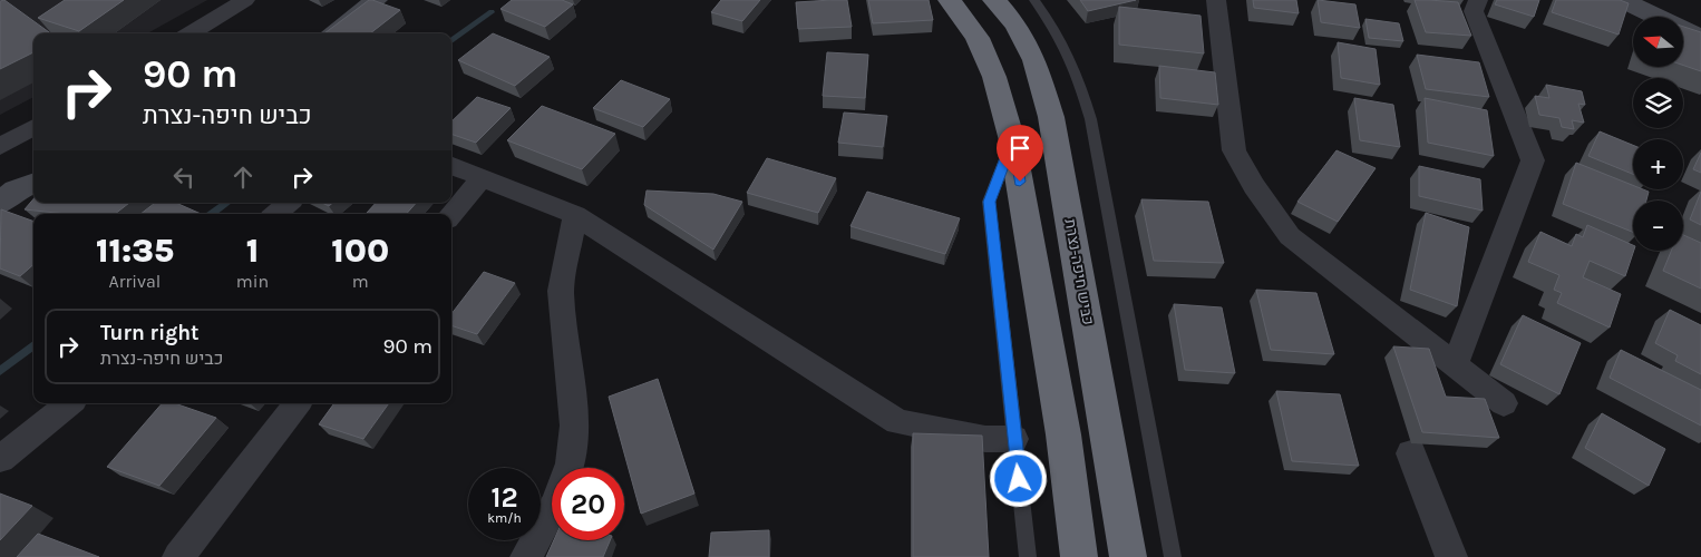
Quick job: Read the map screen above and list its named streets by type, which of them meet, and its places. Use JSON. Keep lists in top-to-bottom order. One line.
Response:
{"streets":{"highway":["כביש חיפה-נצרת"]},"north":"left","page":{"map_buttons":["+","−"],"turn":["90 m","כביש חיפה-נצרת"],"eta":["11:35","Arrival","1","min","100","m"],"list":[{"name":"Turn right","note":"כביש חיפה-נצרת","value":"90 m"}],"speed":"12 km/h","limit":"20"}}
